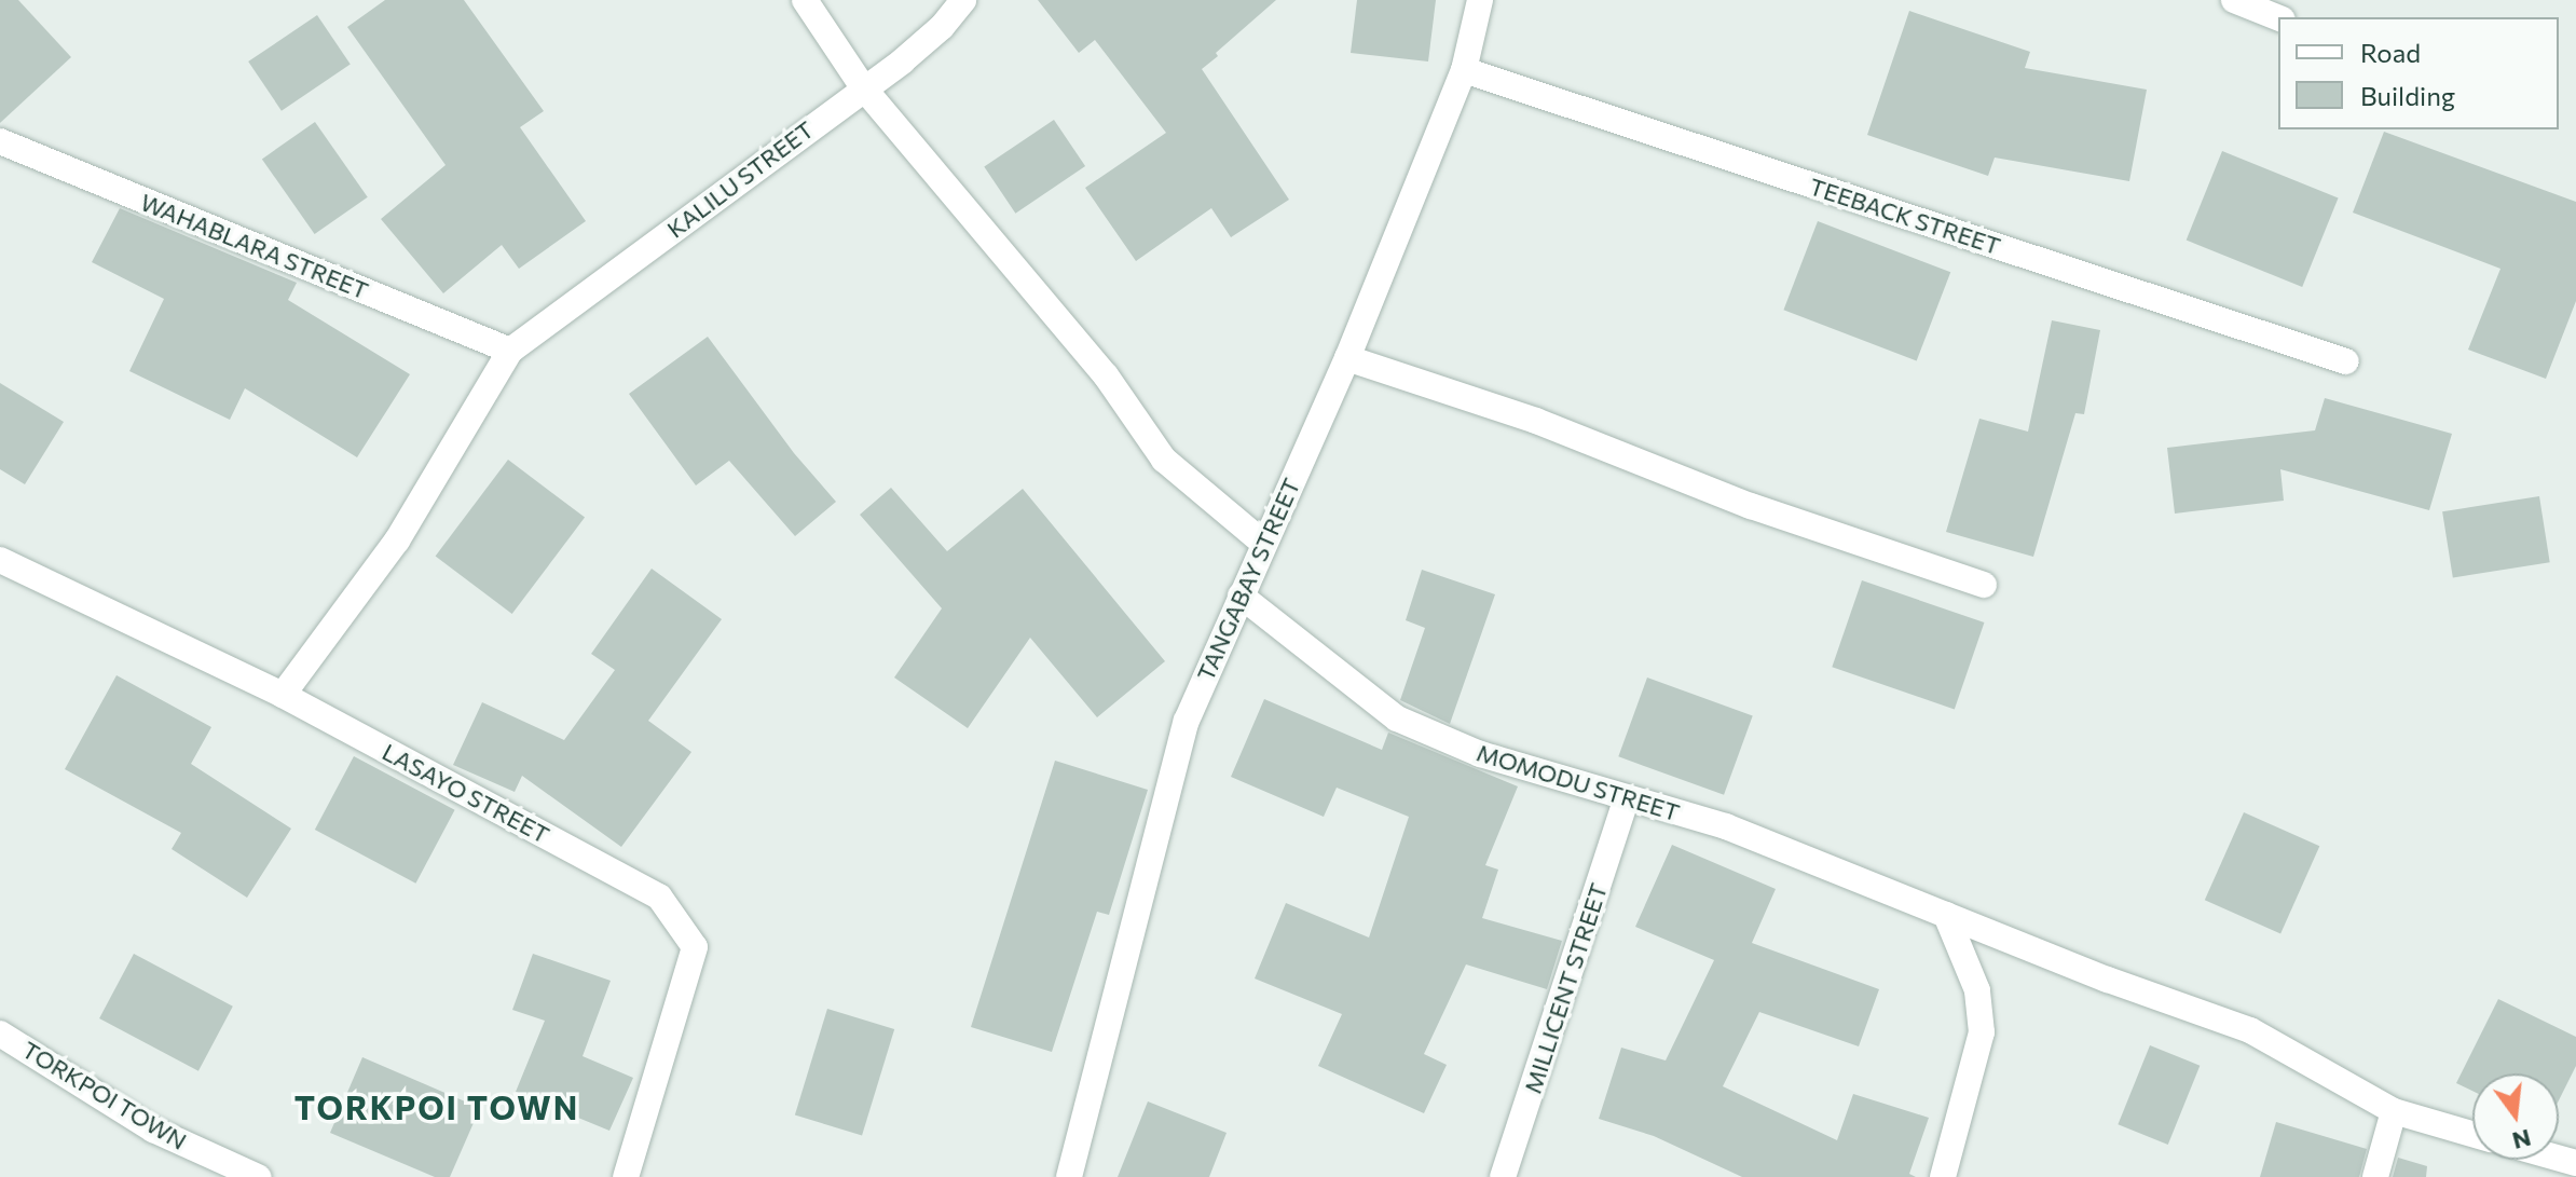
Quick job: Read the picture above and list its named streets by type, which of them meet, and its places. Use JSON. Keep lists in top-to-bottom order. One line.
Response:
{"streets":{"street":["KALILU STREET","TEEBACK STREET","WAHABLARA STREET","TANGABAY STREET","MOMODU STREET","LASAYO STREET","MILLICENT STREET","TORKPOI TOWN"]},"crossings":[["KALILU STREET","WAHABLARA STREET"],["TEEBACK STREET","TANGABAY STREET"],["TANGABAY STREET","MOMODU STREET"],["MOMODU STREET","MILLICENT STREET"]],"districts":["TORKPOI TOWN"],"legend":["Road","Building"],"north":"bottom"}
